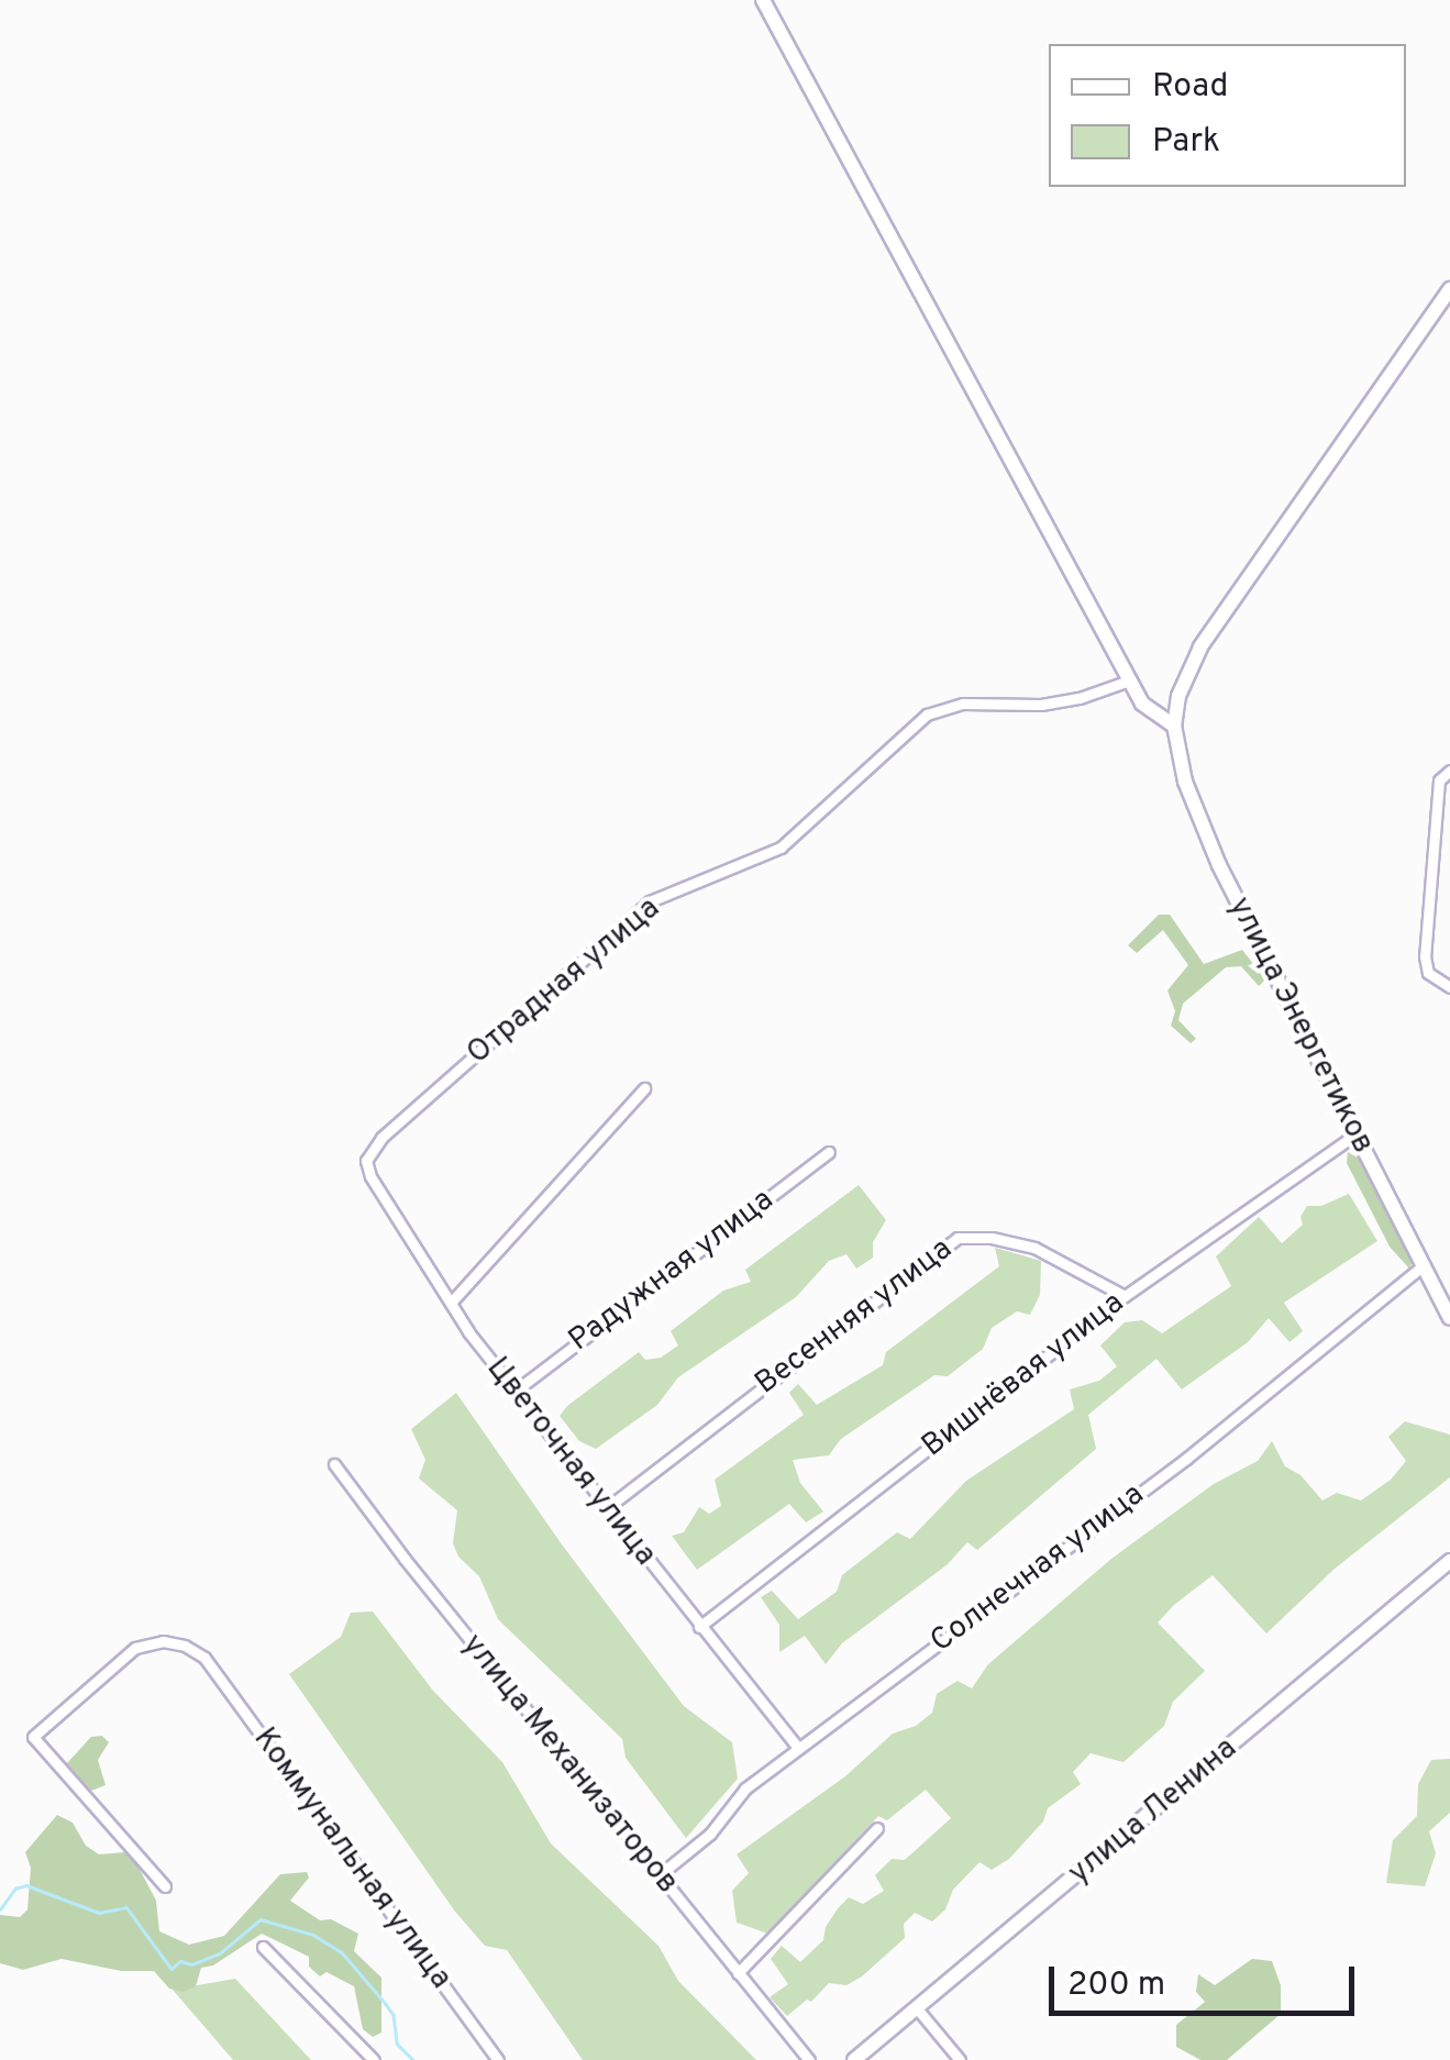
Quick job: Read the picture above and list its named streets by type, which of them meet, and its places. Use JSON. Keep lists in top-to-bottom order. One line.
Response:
{"streets":{"street":["Отрадная улица","улица Энергетиков","Радужная улица","Весенняя улица","Вишнёвая улица","Цветочная улица","Солнечная улица","улица Механизаторов","улица Ленина","Коммунальная улица"]},"crossings":[["Отрадная улица","Цветочная улица"],["улица Энергетиков","Вишнёвая улица"],["улица Энергетиков","Солнечная улица"],["Радужная улица","Цветочная улица"],["Весенняя улица","Вишнёвая улица"],["Весенняя улица","Цветочная улица"],["Вишнёвая улица","Цветочная улица"],["Цветочная улица","Солнечная улица"],["Солнечная улица","улица Механизаторов"]],"legend":["Road","Park"],"scale_bar":"200 m"}
